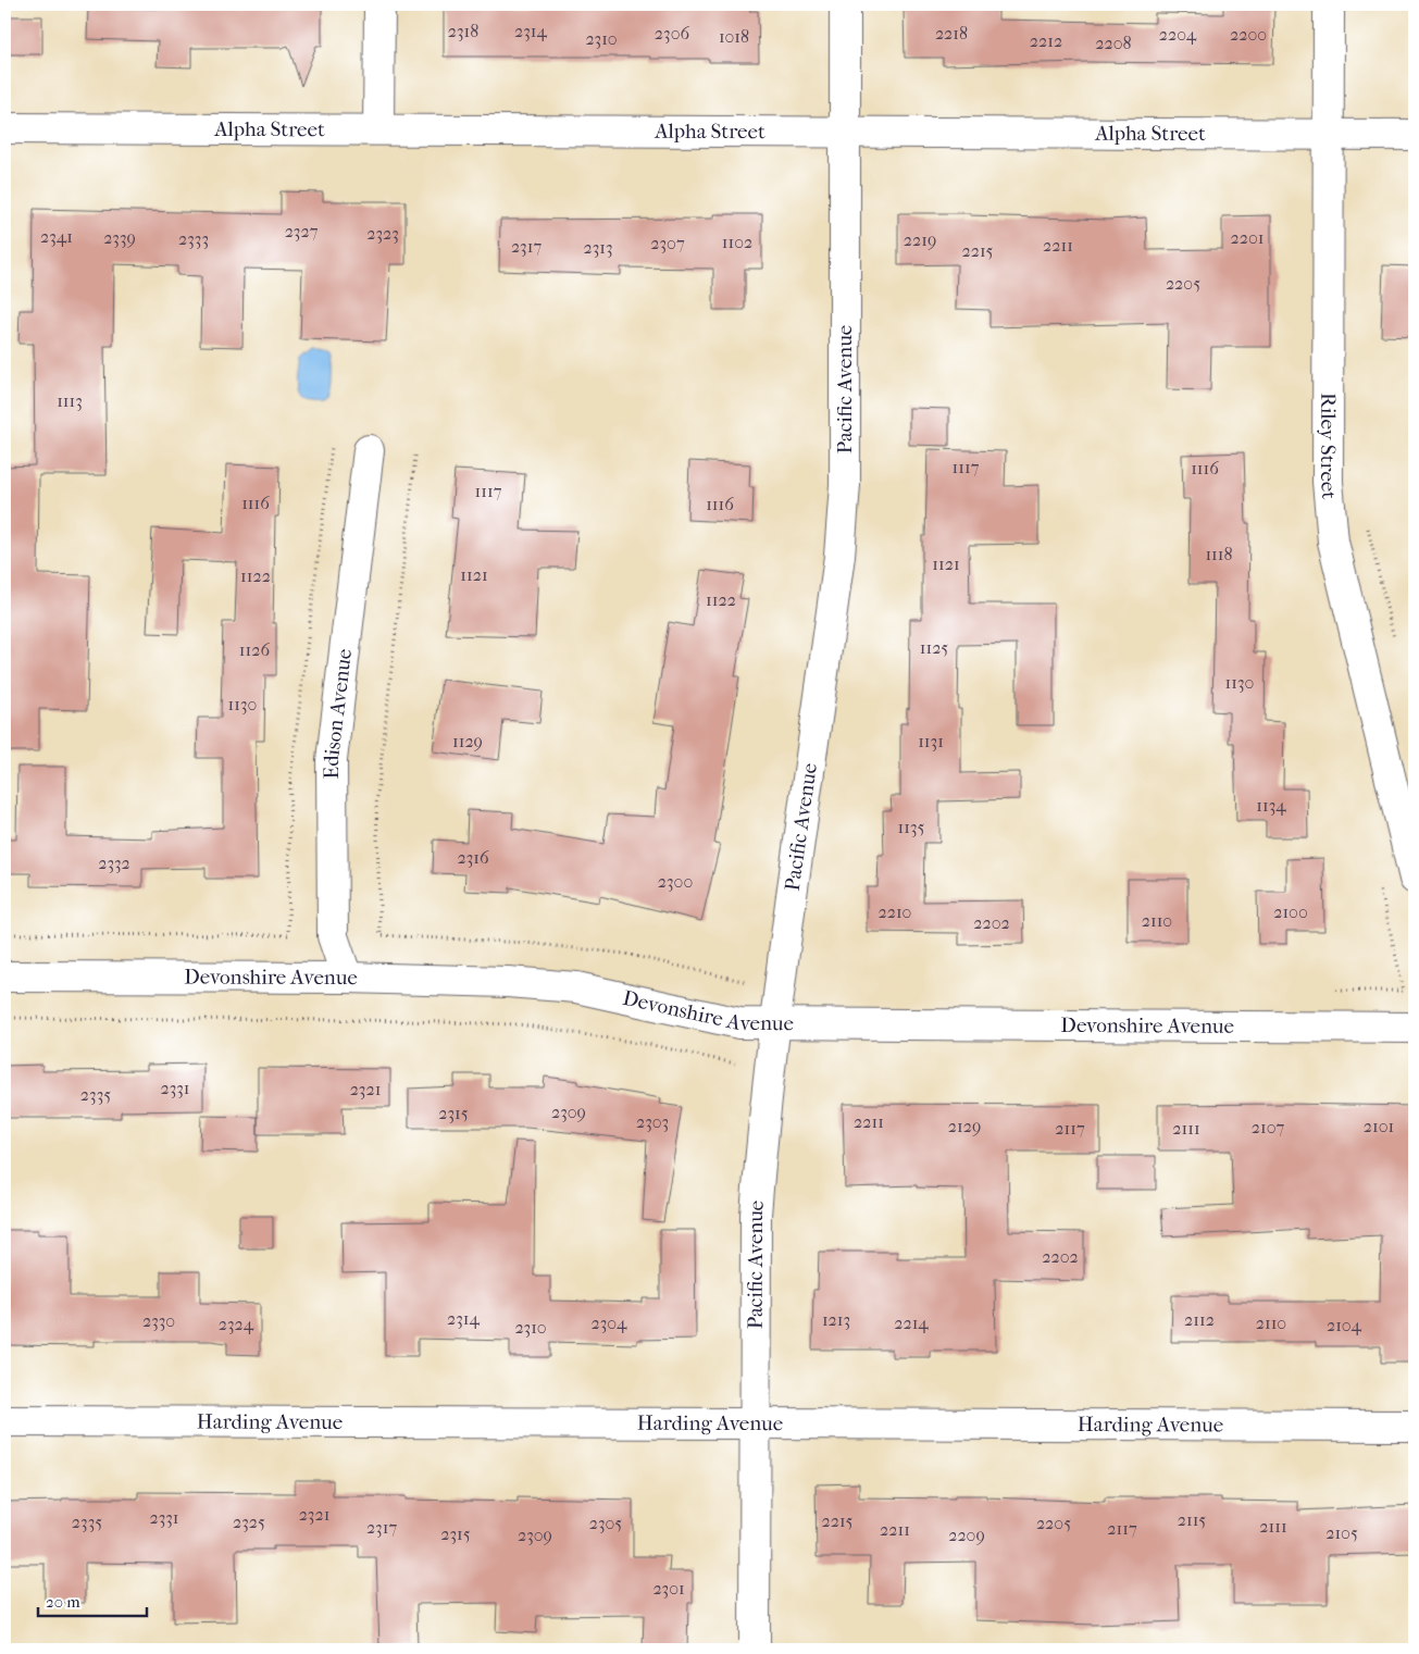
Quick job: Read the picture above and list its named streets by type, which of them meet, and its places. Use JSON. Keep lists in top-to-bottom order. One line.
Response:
{"streets":{"street":["Alpha Street","Pacific Avenue","Riley Street","Edison Avenue","Devonshire Avenue","Harding Avenue"]},"crossings":[["Alpha Street","Pacific Avenue"],["Alpha Street","Riley Street"],["Pacific Avenue","Devonshire Avenue"],["Pacific Avenue","Harding Avenue"],["Edison Avenue","Devonshire Avenue"]],"house_numbers":["2318","2314","2306","2218","2204","2200","1018","2310","2212","2208","2327","2323","2341","2339","2201","2333","2219","1102","2307","2211","2317","2313","2215","2205","1113","1117","1116","1117","1116","1116","1118","1121","1121","1122","1122","1125","1126","1130","1130","1129","1131","1134","1135","2316","2332","2300","2210","2100","2110","2202","2331","2321","2335","2309","2315","2303","2211","2129","2101","2107","2117","2111","2202","2314","1213","2112","2330","2304","2214","2110","2324","2104","2310","2321","2331","2115","2215","2335","2325","2305","2205","2111","2317","2117","2211","2105","2315","2309","2209","2301"],"scale_bar":"20 m"}
